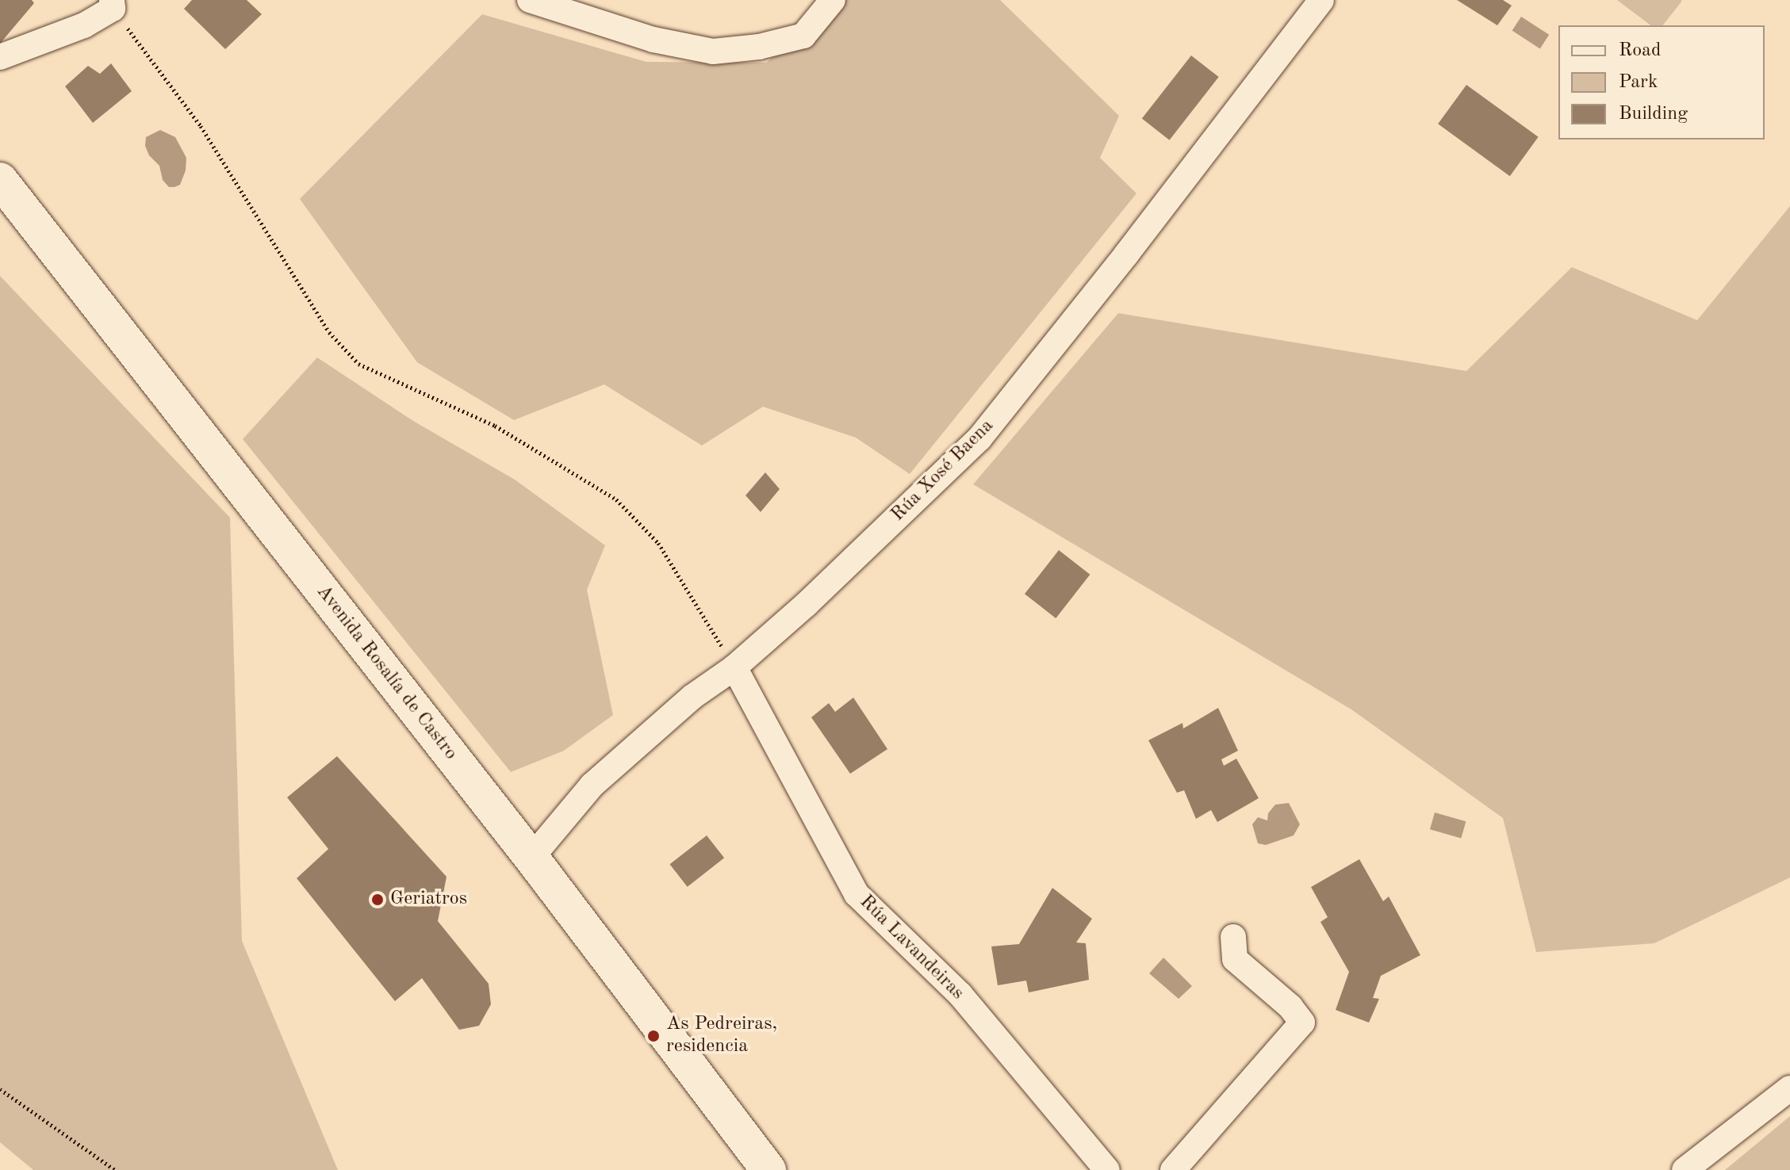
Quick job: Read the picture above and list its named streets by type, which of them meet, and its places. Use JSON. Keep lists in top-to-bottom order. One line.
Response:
{"streets":{"street":["Rúa Xosé Baena","Avenida Rosalía de Castro","Rúa Lavandeiras"]},"crossings":[["Rúa Xosé Baena","Avenida Rosalía de Castro"],["Rúa Xosé Baena","Rúa Lavandeiras"]],"places":["Geriatros","As Pedreiras, residencia"],"legend":["Road","Park","Building"]}
